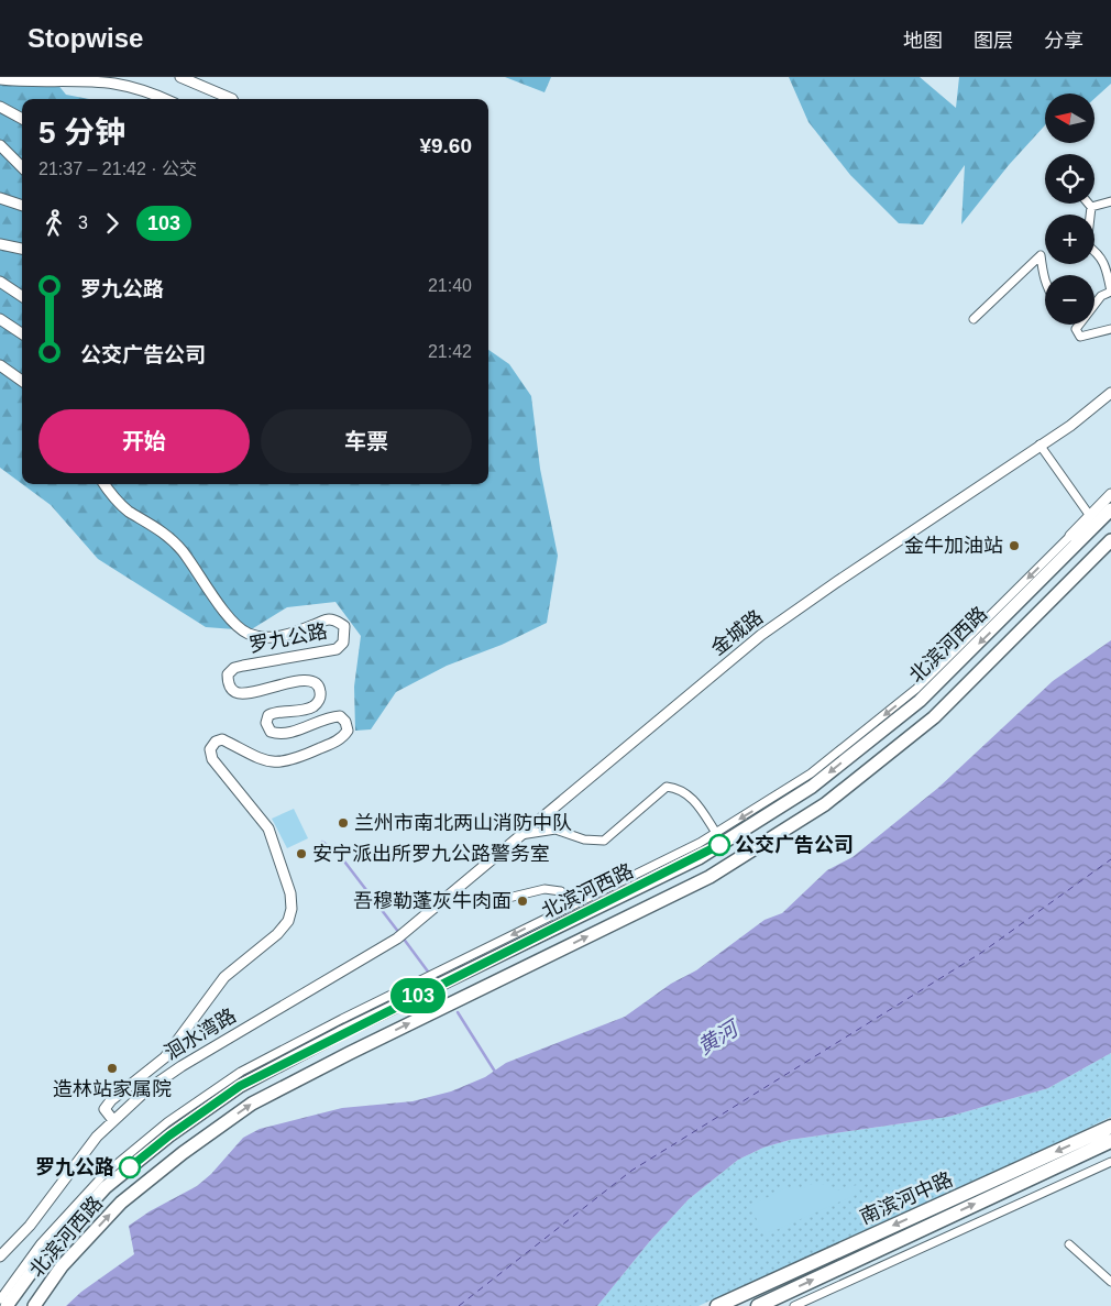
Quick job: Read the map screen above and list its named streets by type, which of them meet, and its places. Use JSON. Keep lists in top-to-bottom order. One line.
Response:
{"streets":{"highway":["南滨河中路"],"main road":["北滨河西路"],"street":["金城路","罗九公路","洄水湾路"]},"crossings":[["金城路","洄水湾路"],["罗九公路","洄水湾路"]],"water":["黄河"],"places":["金牛加油站","兰州市南北两山消防中队","公交广告公司","安宁派出所罗九公路警务室","吾穆勒蓬灰牛肉面","造林站家属院","罗九公路"],"lines":["bus line 103"],"north":"left","page":{"header":"Stopwise","nav":["地图","图层","分享"],"on_map":"103","map_buttons":["+","−"],"heading":["5 分钟","21:37 – 21:42 · 公交","¥9.60"],"legs":["3","103"],"list":[{"name":"罗九公路","value":"21:40"},{"name":"公交广告公司","value":"21:42"}],"buttons":["开始","车票"]}}
